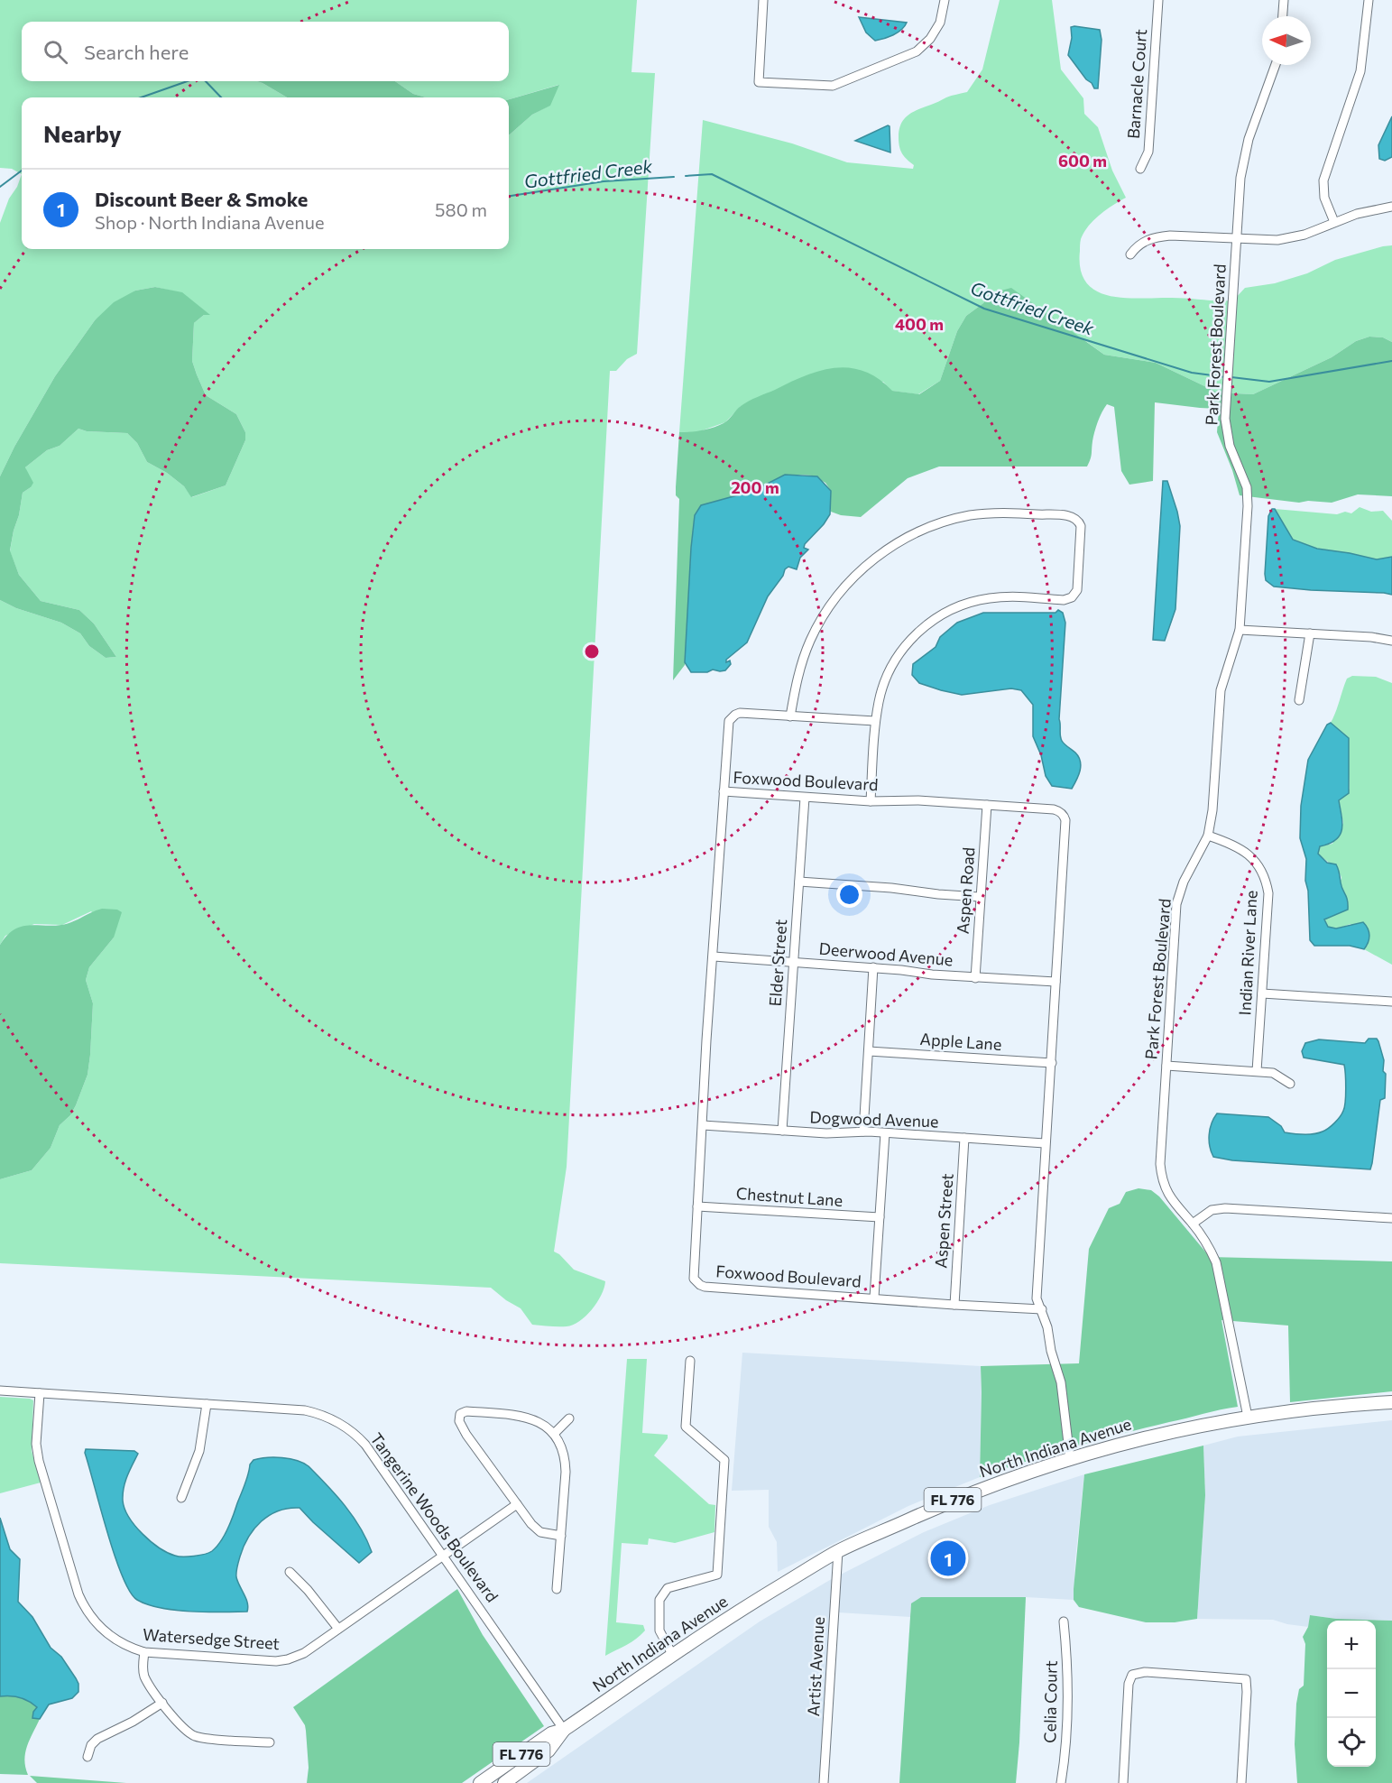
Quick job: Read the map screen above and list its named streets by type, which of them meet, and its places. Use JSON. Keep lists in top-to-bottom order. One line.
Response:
{"streets":{"main road":["North Indiana Avenue","FL 776"],"street":["Barnacle Court","Park Forest Boulevard","Foxwood Boulevard","Aspen Road","Indian River Lane","Deerwood Avenue","Elder Street","Apple Lane","Dogwood Avenue","Chestnut Lane","Aspen Street","Tangerine Woods Boulevard","Watersedge Street","Artist Avenue","Celia Court"]},"crossings":[["Park Forest Boulevard","Indian River Lane"],["Park Forest Boulevard","North Indiana Avenue"],["Foxwood Boulevard","Aspen Road"],["Foxwood Boulevard","Deerwood Avenue"],["Foxwood Boulevard","Elder Street"],["Foxwood Boulevard","Apple Lane"],["Foxwood Boulevard","Dogwood Avenue"],["Foxwood Boulevard","Chestnut Lane"],["Foxwood Boulevard","Aspen Street"],["Foxwood Boulevard","North Indiana Avenue"],["Aspen Road","Deerwood Avenue"],["Deerwood Avenue","Elder Street"],["Elder Street","Dogwood Avenue"],["Dogwood Avenue","Aspen Street"],["North Indiana Avenue","Tangerine Woods Boulevard"],["North Indiana Avenue","Artist Avenue"],["Tangerine Woods Boulevard","Watersedge Street"]],"water":["Gottfried Creek"],"north":"left","page":{"search":"Search here","heading":"Nearby","list":[{"mark":"1","name":"Discount Beer & Smoke","note":"Shop · North Indiana Avenue","value":"580 m"}],"pins":"1","map_buttons":["+","−"]},"rings":["600 m","400 m","200 m"]}
